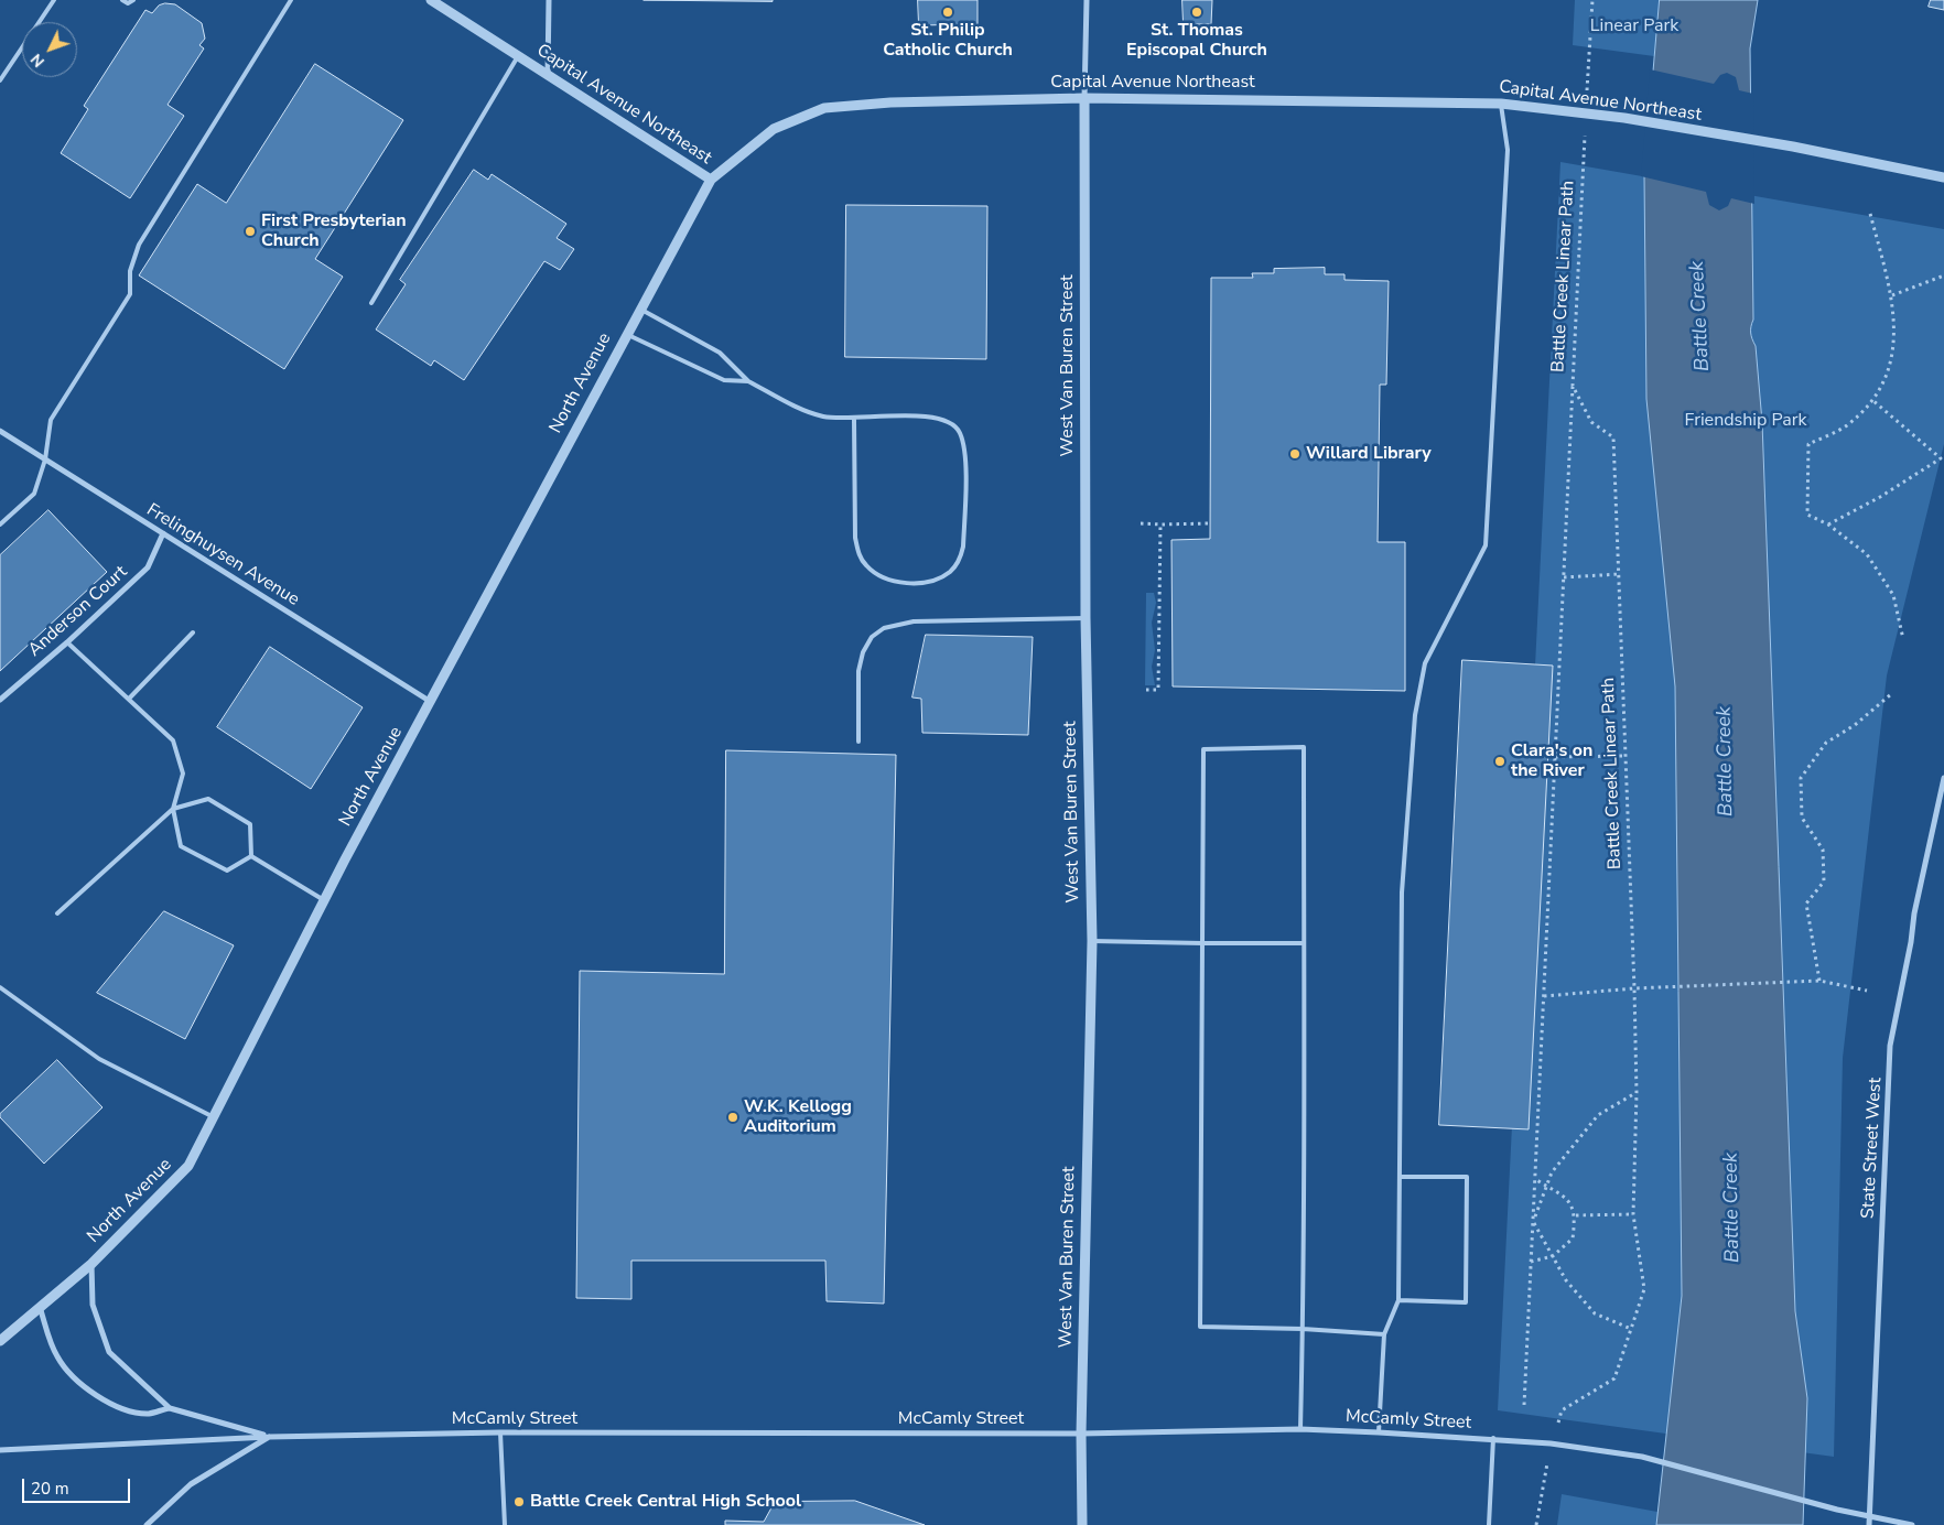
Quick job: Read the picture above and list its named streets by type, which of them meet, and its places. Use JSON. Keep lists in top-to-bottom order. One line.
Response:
{"streets":{"street":["Capital Avenue Northeast","West Van Buren Street","North Avenue","Frelinghuysen Avenue","Anderson Court","State Street West","McCamly Street"],"path":["Battle Creek Linear Path"]},"crossings":[["Capital Avenue Northeast","Battle Creek Linear Path"],["Capital Avenue Northeast","West Van Buren Street"],["Capital Avenue Northeast","North Avenue"],["Battle Creek Linear Path","McCamly Street"],["West Van Buren Street","McCamly Street"],["North Avenue","Frelinghuysen Avenue"],["Frelinghuysen Avenue","Anderson Court"],["State Street West","McCamly Street"]],"water":["Battle Creek"],"parks":["Linear Park","Friendship Park"],"places":["St. Philip Catholic Church","St. Thomas Episcopal Church","First Presbyterian Church","Willard Library","Clara's on the River","W.K. Kellogg Auditorium","Battle Creek Central High School"],"scale_bar":"20 m","north":"bottom left"}
